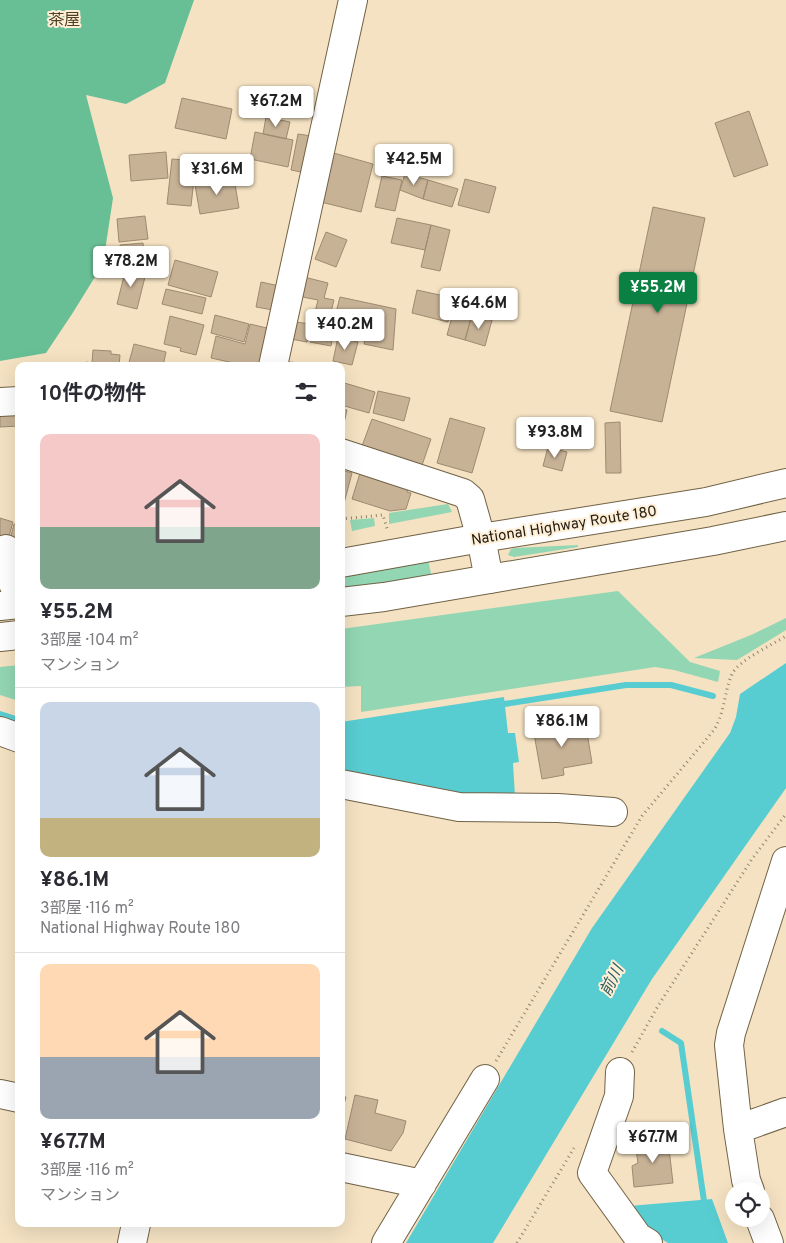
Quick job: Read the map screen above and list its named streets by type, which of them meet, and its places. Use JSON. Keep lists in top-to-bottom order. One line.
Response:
{"streets":{"main road":["National Highway Route 180"]},"districts":["茶屋"],"water":["前川"],"page":{"price":["¥67.2M","¥42.5M","¥31.6M","¥78.2M","¥55.2M","¥64.6M","¥40.2M","¥93.8M","¥86.1M","¥67.7M"],"heading":"10件の物件","list":[{"name":"¥55.2M","note":"3部屋 · 104 m² · マンション"},{"name":"¥86.1M","note":"3部屋 · 116 m² · National Highway Route 180"},{"name":"¥67.7M","note":"3部屋 · 116 m² · マンション"}]}}
